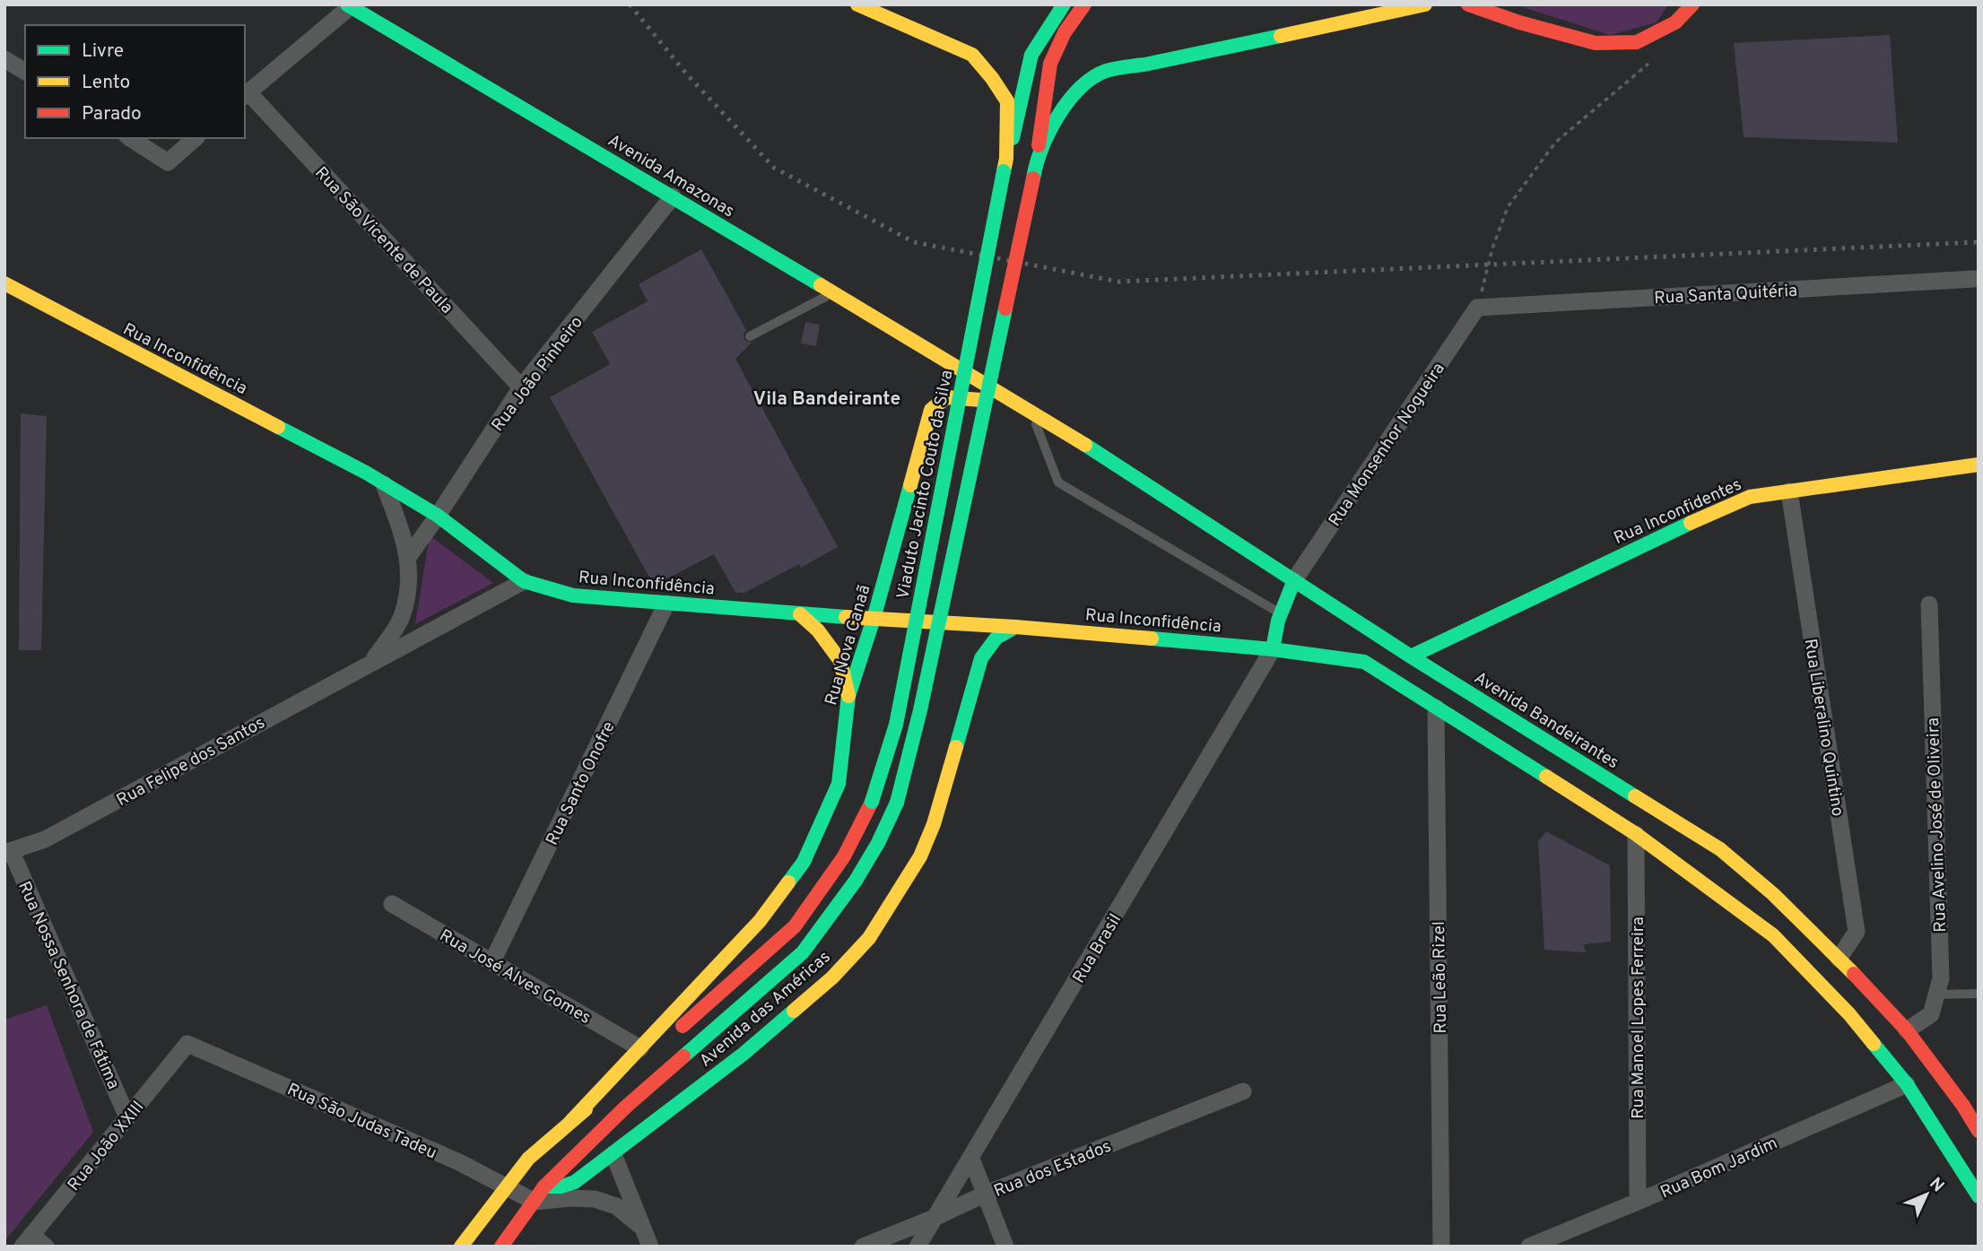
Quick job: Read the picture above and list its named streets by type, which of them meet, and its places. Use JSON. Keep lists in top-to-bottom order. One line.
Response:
{"streets":{"main road":["Avenida Amazonas","Rua Inconfidência","Viaduto Jacinto Couto da Silva","Rua Inconfidentes","Rua Nova Canaã","Avenida Bandeirantes","Avenida das Américas"],"street":["Rua São Vicente de Paula","Rua Santa Quitéria","Rua João Pinheiro","Rua Monsenhor Nogueira","Rua Liberalino Quintino","Rua Felipe dos Santos","Rua Santo Onofre","Rua Avelino José de Oliveira","Rua Brasil","Rua José Alves Gomes","Rua Leão Rizel","Rua Nossa Senhora de Fátima","Rua Manoel Lopes Ferreira","Rua São Judas Tadeu","Rua João XXIII","Rua Bom Jardim","Rua dos Estados"]},"crossings":[["Avenida Amazonas","Rua João Pinheiro"],["Avenida Amazonas","Avenida Bandeirantes"],["Rua São Vicente de Paula","Rua João Pinheiro"],["Rua Santa Quitéria","Rua Monsenhor Nogueira"],["Rua Inconfidência","Rua João Pinheiro"],["Rua Inconfidência","Rua Nova Canaã"],["Rua Inconfidência","Rua Felipe dos Santos"],["Rua Inconfidência","Rua Santo Onofre"],["Rua Inconfidência","Rua Brasil"],["Rua Inconfidência","Rua Leão Rizel"],["Rua Inconfidência","Avenida das Américas"],["Rua João Pinheiro","Rua Felipe dos Santos"],["Rua Monsenhor Nogueira","Avenida Bandeirantes"],["Viaduto Jacinto Couto da Silva","Rua Nova Canaã"],["Rua Inconfidentes","Avenida Bandeirantes"],["Rua Inconfidentes","Rua Liberalino Quintino"],["Rua Nova Canaã","Avenida Bandeirantes"],["Rua Nova Canaã","Rua José Alves Gomes"],["Avenida Bandeirantes","Rua Liberalino Quintino"],["Avenida Bandeirantes","Rua Avelino José de Oliveira"],["Rua Felipe dos Santos","Rua Nossa Senhora de Fátima"],["Rua Santo Onofre","Rua José Alves Gomes"],["Rua Brasil","Rua dos Estados"],["Rua Nossa Senhora de Fátima","Rua João XXIII"],["Avenida das Américas","Rua São Judas Tadeu"],["Rua Manoel Lopes Ferreira","Rua Bom Jardim"],["Rua São Judas Tadeu","Rua João XXIII"]],"districts":["Vila Bandeirante"],"legend":["Livre","Lento","Parado"],"north":"top right"}
